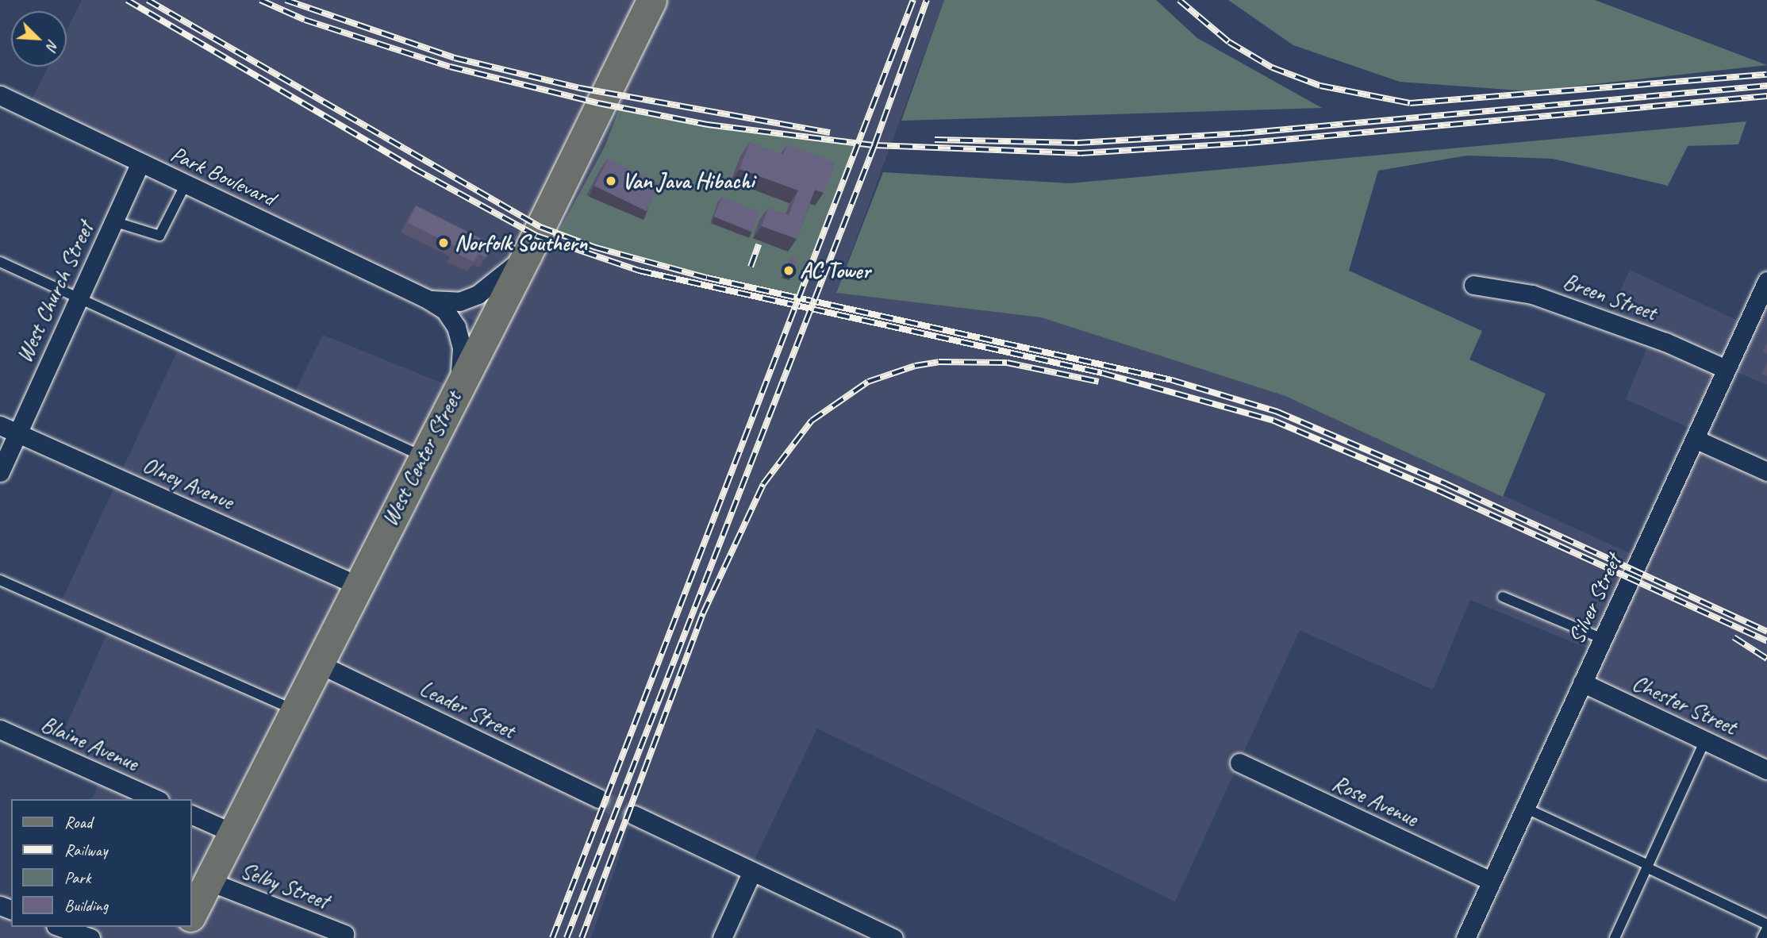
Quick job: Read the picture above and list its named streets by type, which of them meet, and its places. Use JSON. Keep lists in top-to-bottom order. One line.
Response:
{"streets":{"main road":["West Center Street"],"street":["Park Boulevard","West Church Street","Breen Street","Olney Avenue","Silver Street","Chester Street","Leader Street","Blaine Avenue","Rose Avenue","Selby Street"]},"crossings":[["Park Boulevard","West Church Street"],["Park Boulevard","West Center Street"],["West Church Street","Olney Avenue"],["Breen Street","Silver Street"],["West Center Street","Olney Avenue"],["West Center Street","Leader Street"],["West Center Street","Selby Street"],["Silver Street","Chester Street"],["Silver Street","Rose Avenue"]],"places":["Van Java Hibachi","Norfolk Southern","AC Tower"],"legend":["Road","Railway","Park","Building"],"north":"bottom right"}
